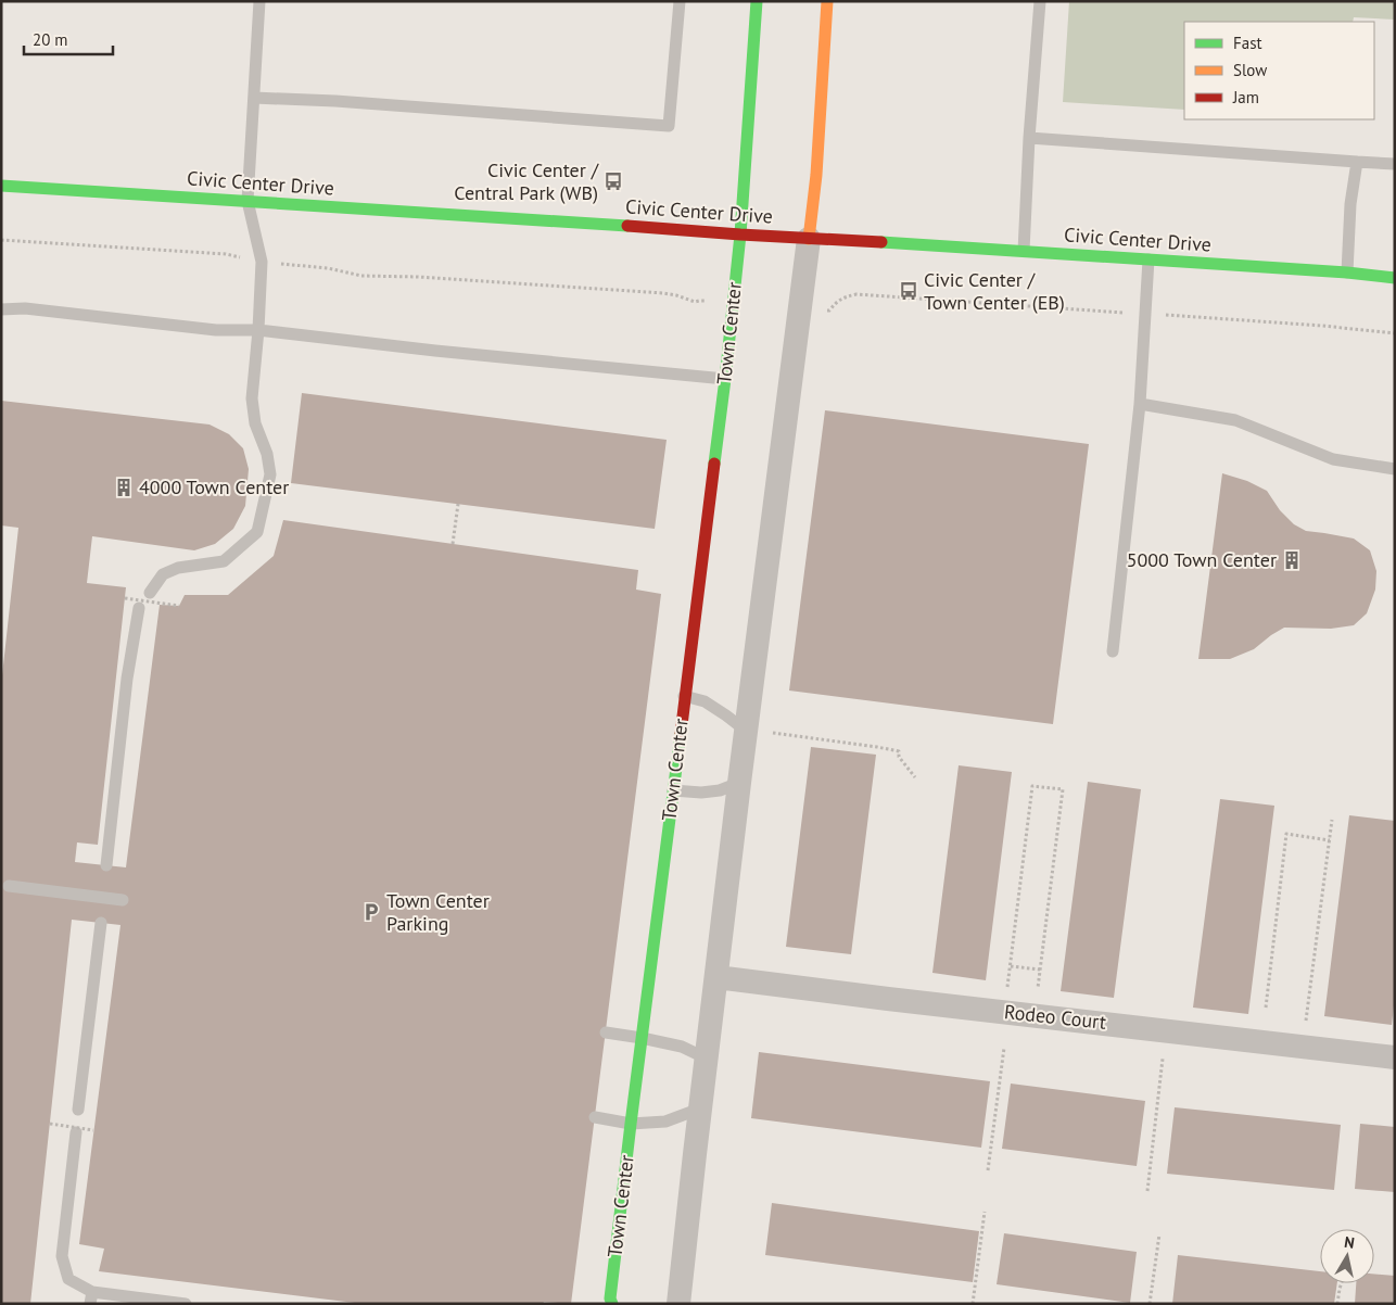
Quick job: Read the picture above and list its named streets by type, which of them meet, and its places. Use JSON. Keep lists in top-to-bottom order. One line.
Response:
{"streets":{"street":["Civic Center Drive","Town Center","Rodeo Court"]},"crossings":[["Civic Center Drive","Town Center"]],"places":{"bus stop":["Civic Center / Central Park (WB)","Civic Center / Town Center (EB)"],"building":["4000 Town Center","5000 Town Center"],"parking":["Town Center Parking"]},"legend":["Fast","Slow","Jam"],"scale_bar":"20 m","north":"top"}
